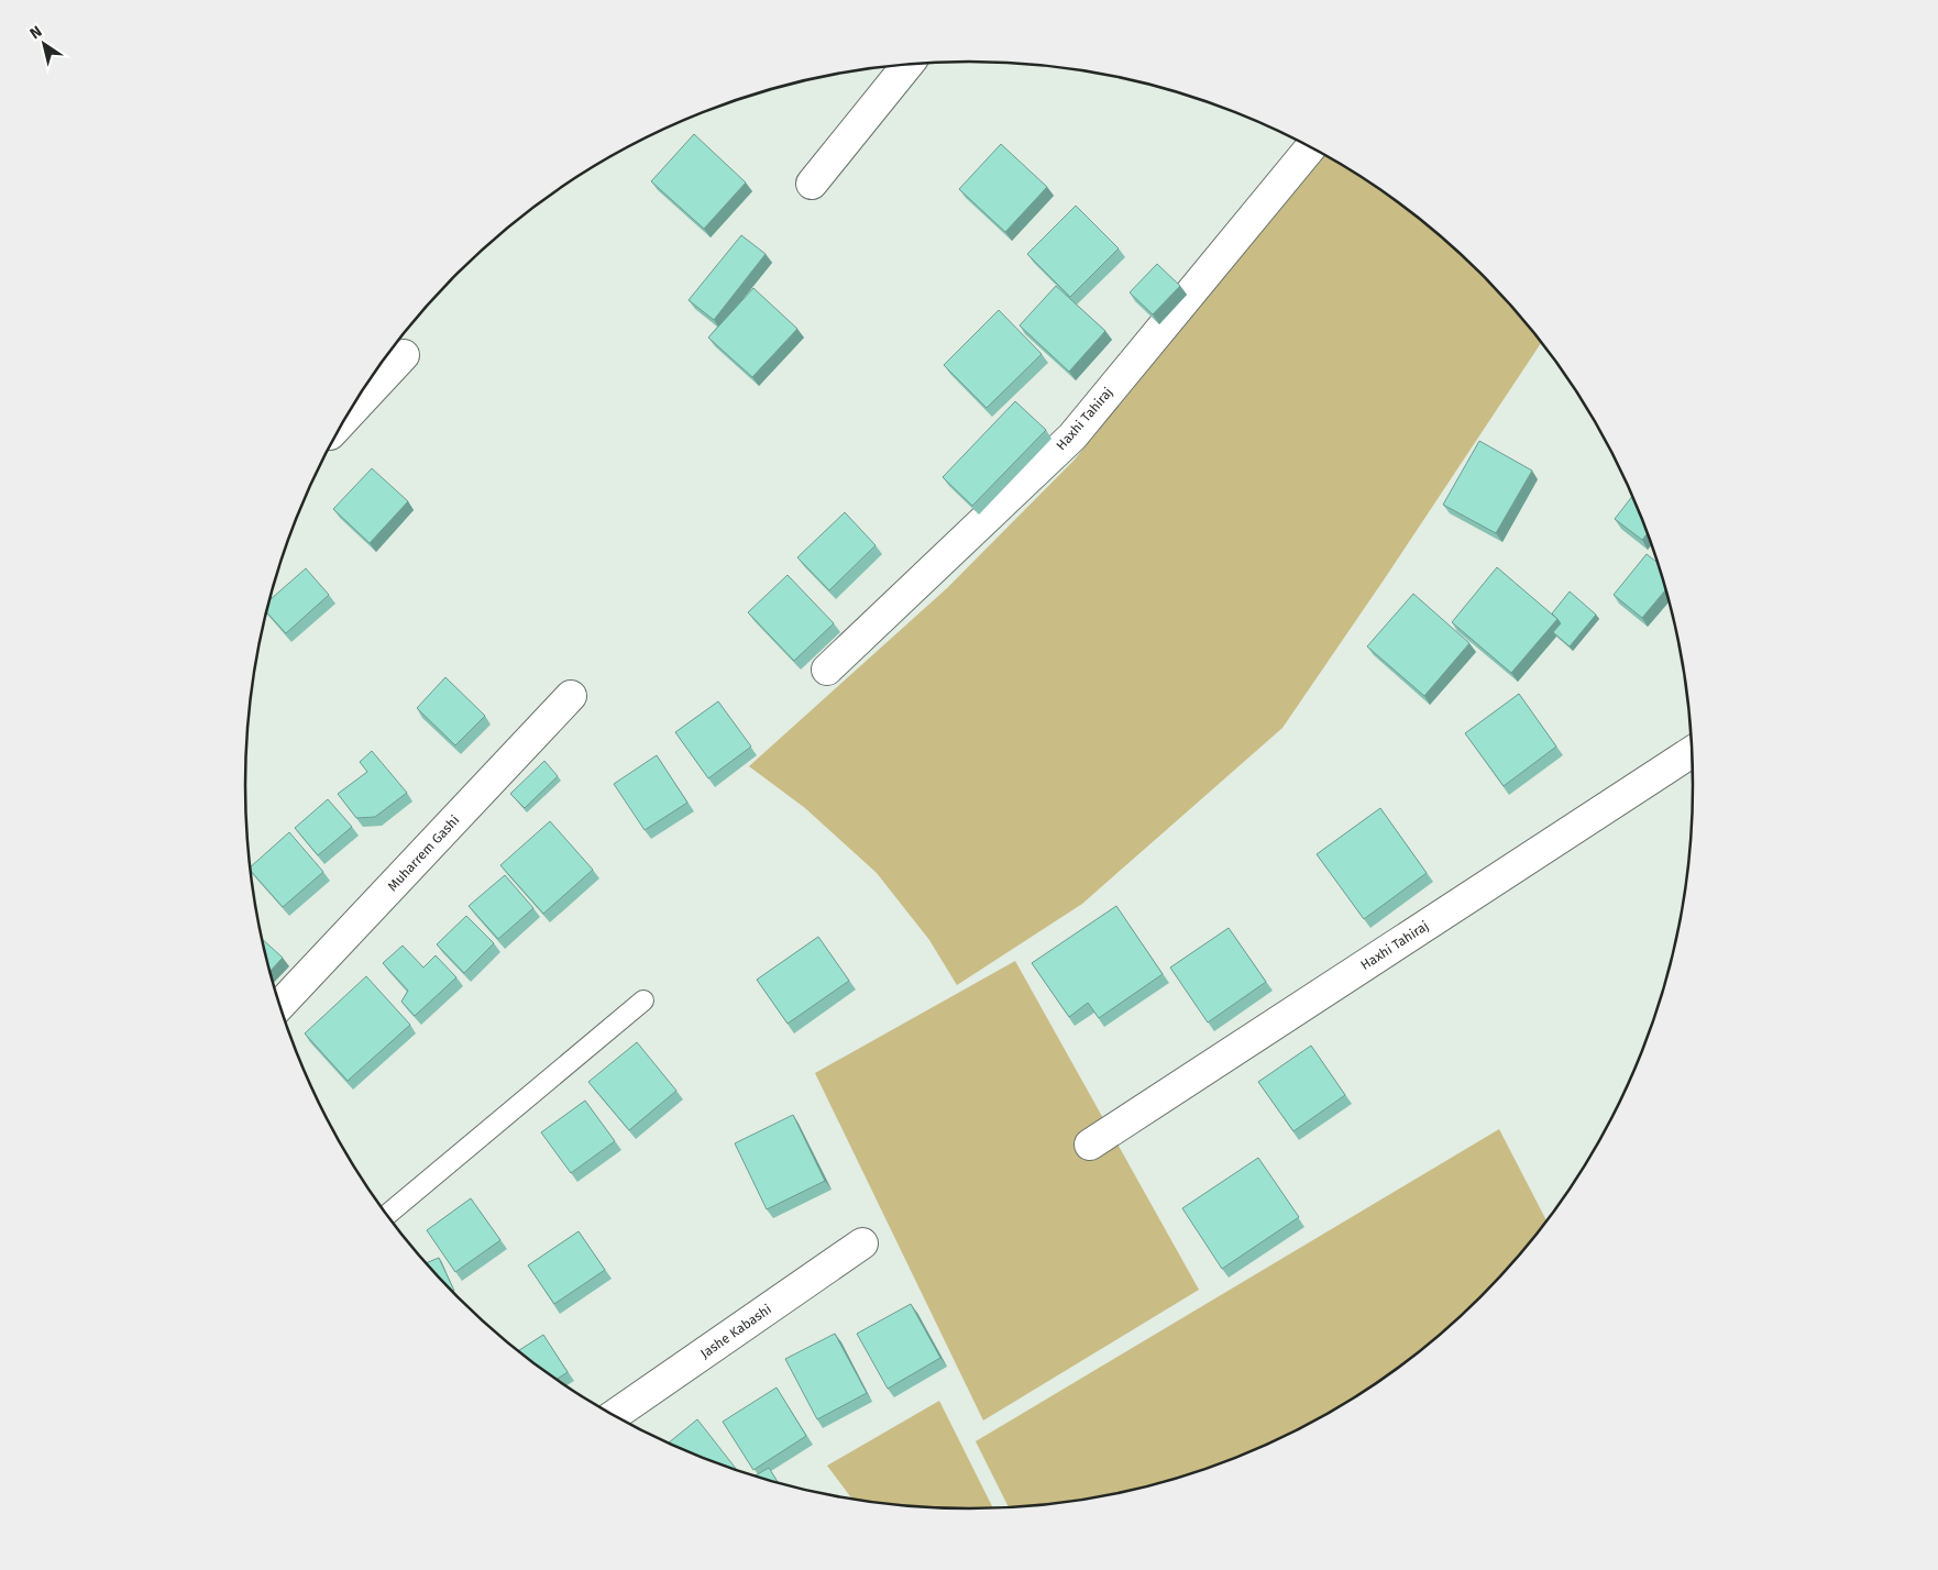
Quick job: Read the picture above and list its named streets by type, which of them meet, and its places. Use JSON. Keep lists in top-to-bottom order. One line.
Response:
{"streets":{"street":["Haxhi Tahiraj","Muharrem Gashi","Jashe Kabashi"]},"north":"top left"}
